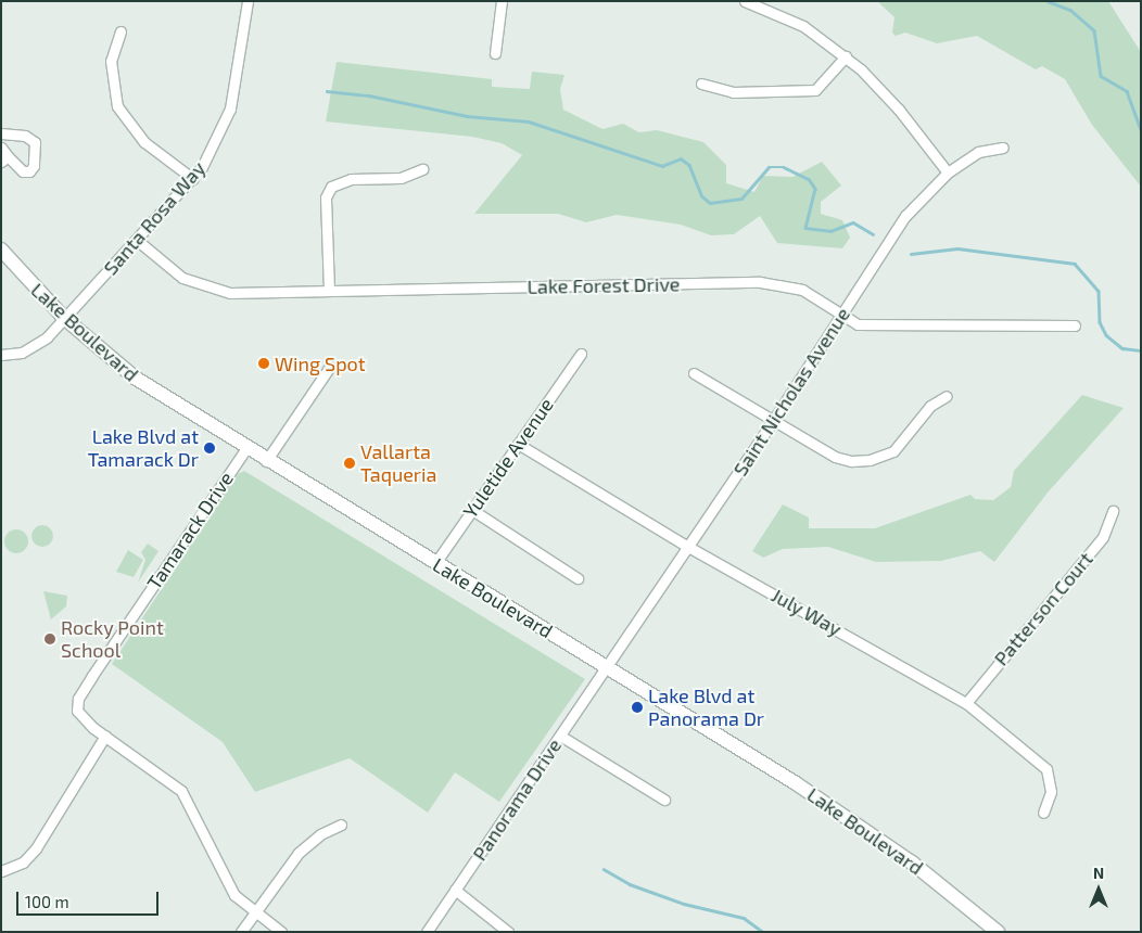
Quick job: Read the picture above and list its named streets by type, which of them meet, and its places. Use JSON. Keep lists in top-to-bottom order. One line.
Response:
{"streets":{"main road":["Lake Boulevard"],"street":["Santa Rosa Way","Lake Forest Drive","Saint Nicholas Avenue","Yuletide Avenue","Tamarack Drive","Patterson Court","July Way","Panorama Drive"]},"crossings":[["Santa Rosa Way","Lake Forest Drive"],["Santa Rosa Way","Lake Boulevard"],["Lake Forest Drive","Saint Nicholas Avenue"],["Lake Boulevard","Saint Nicholas Avenue"],["Lake Boulevard","Yuletide Avenue"],["Lake Boulevard","Tamarack Drive"],["Lake Boulevard","Panorama Drive"],["Saint Nicholas Avenue","July Way"],["Saint Nicholas Avenue","Panorama Drive"],["Yuletide Avenue","July Way"],["Patterson Court","July Way"]],"places":["Wing Spot","Lake Blvd at Tamarack Dr","Vallarta Taqueria","Rocky Point School","Lake Blvd at Panorama Dr"],"scale_bar":"100 m","north":"top"}
